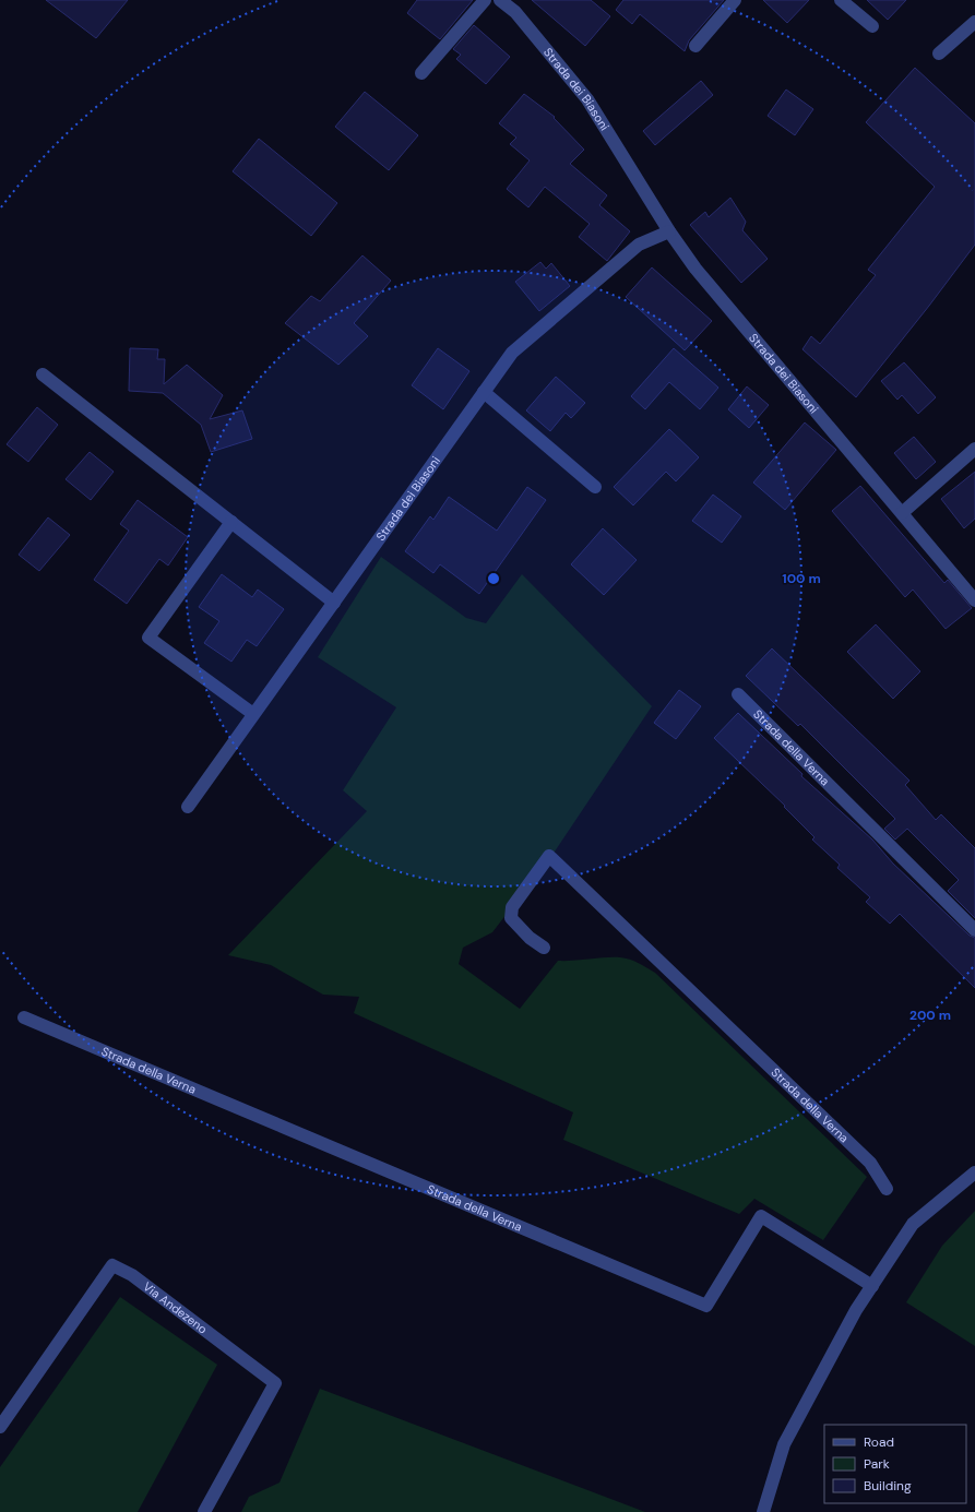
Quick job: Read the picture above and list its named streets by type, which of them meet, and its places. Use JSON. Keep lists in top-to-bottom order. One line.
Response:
{"streets":{"street":["Strada dei Biasoni","Strada della Verna","Via Andezeno"]},"legend":["Road","Park","Building"],"rings":["100 m","200 m"]}
